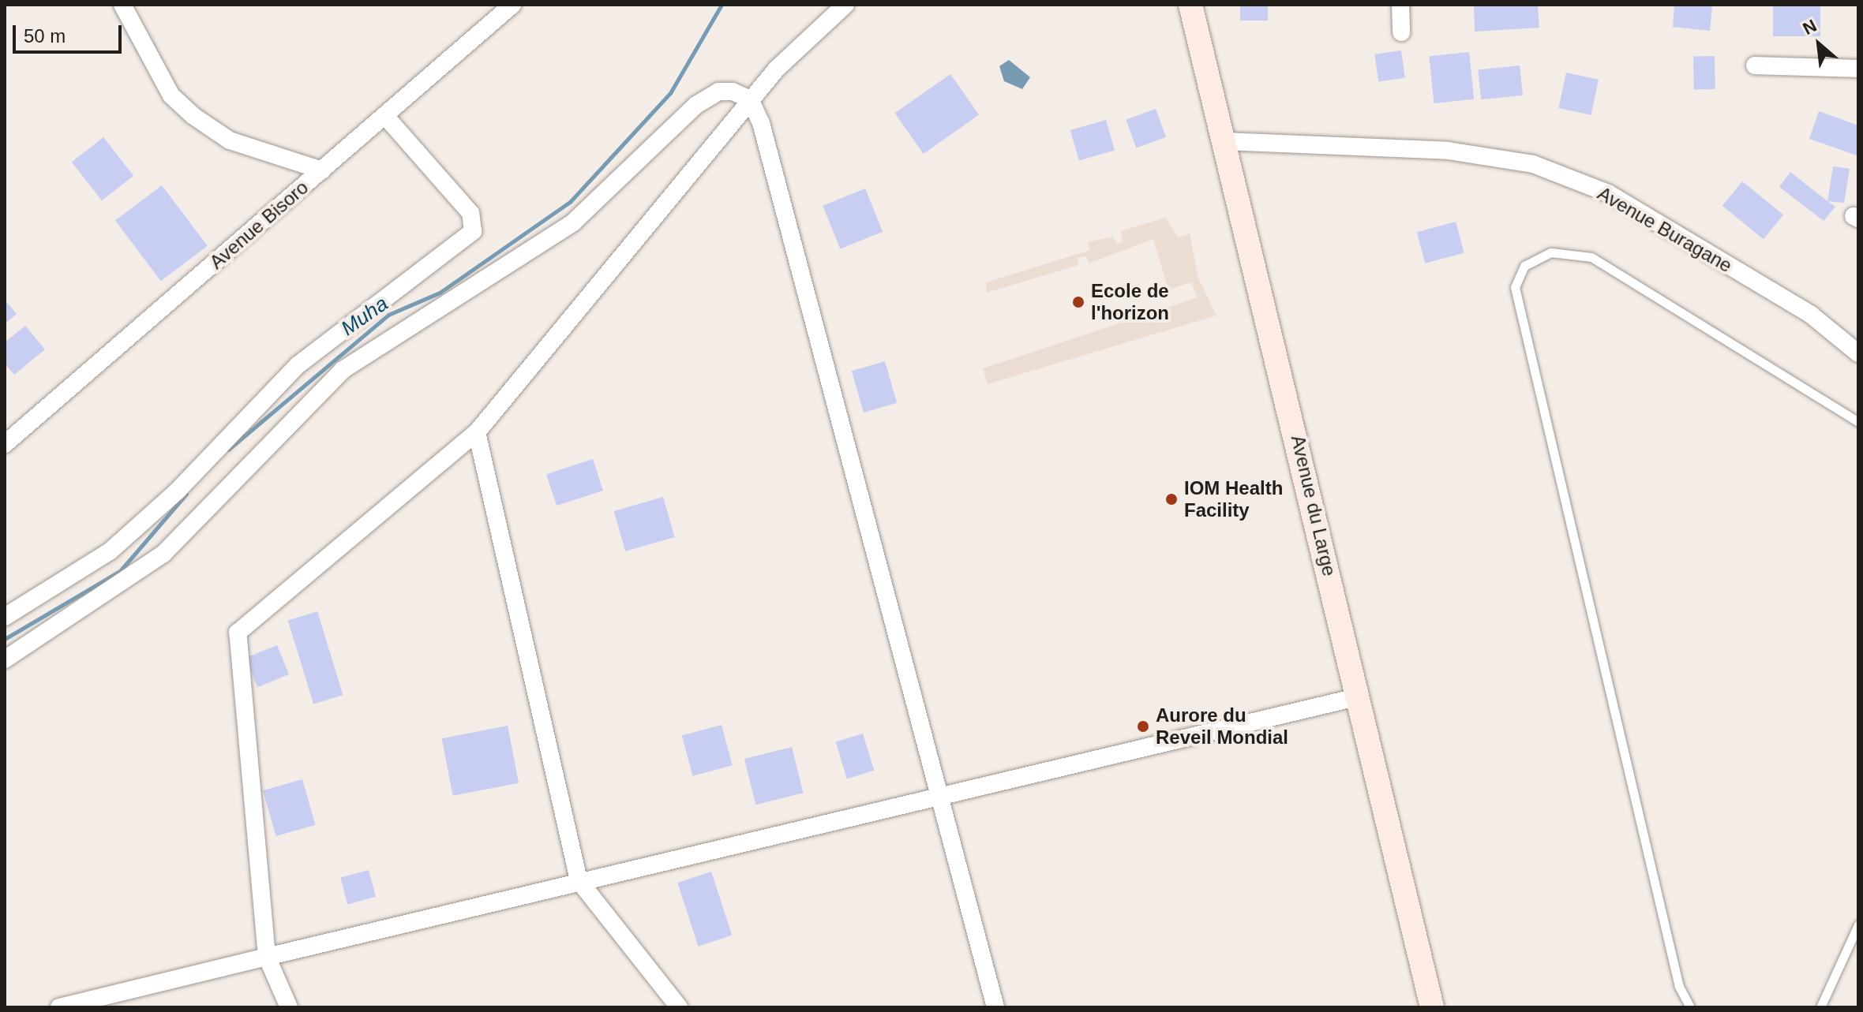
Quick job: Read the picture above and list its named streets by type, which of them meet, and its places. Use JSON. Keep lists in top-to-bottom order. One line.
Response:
{"streets":{"main road":["Avenue du Large"],"street":["Avenue Bisoro","Avenue Buragane"]},"crossings":[["Avenue Buragane","Avenue du Large"]],"water":["Muha"],"places":["Ecole de l'horizon","IOM Health Facility","Aurore du Reveil Mondial"],"scale_bar":"50 m","north":"top left"}
